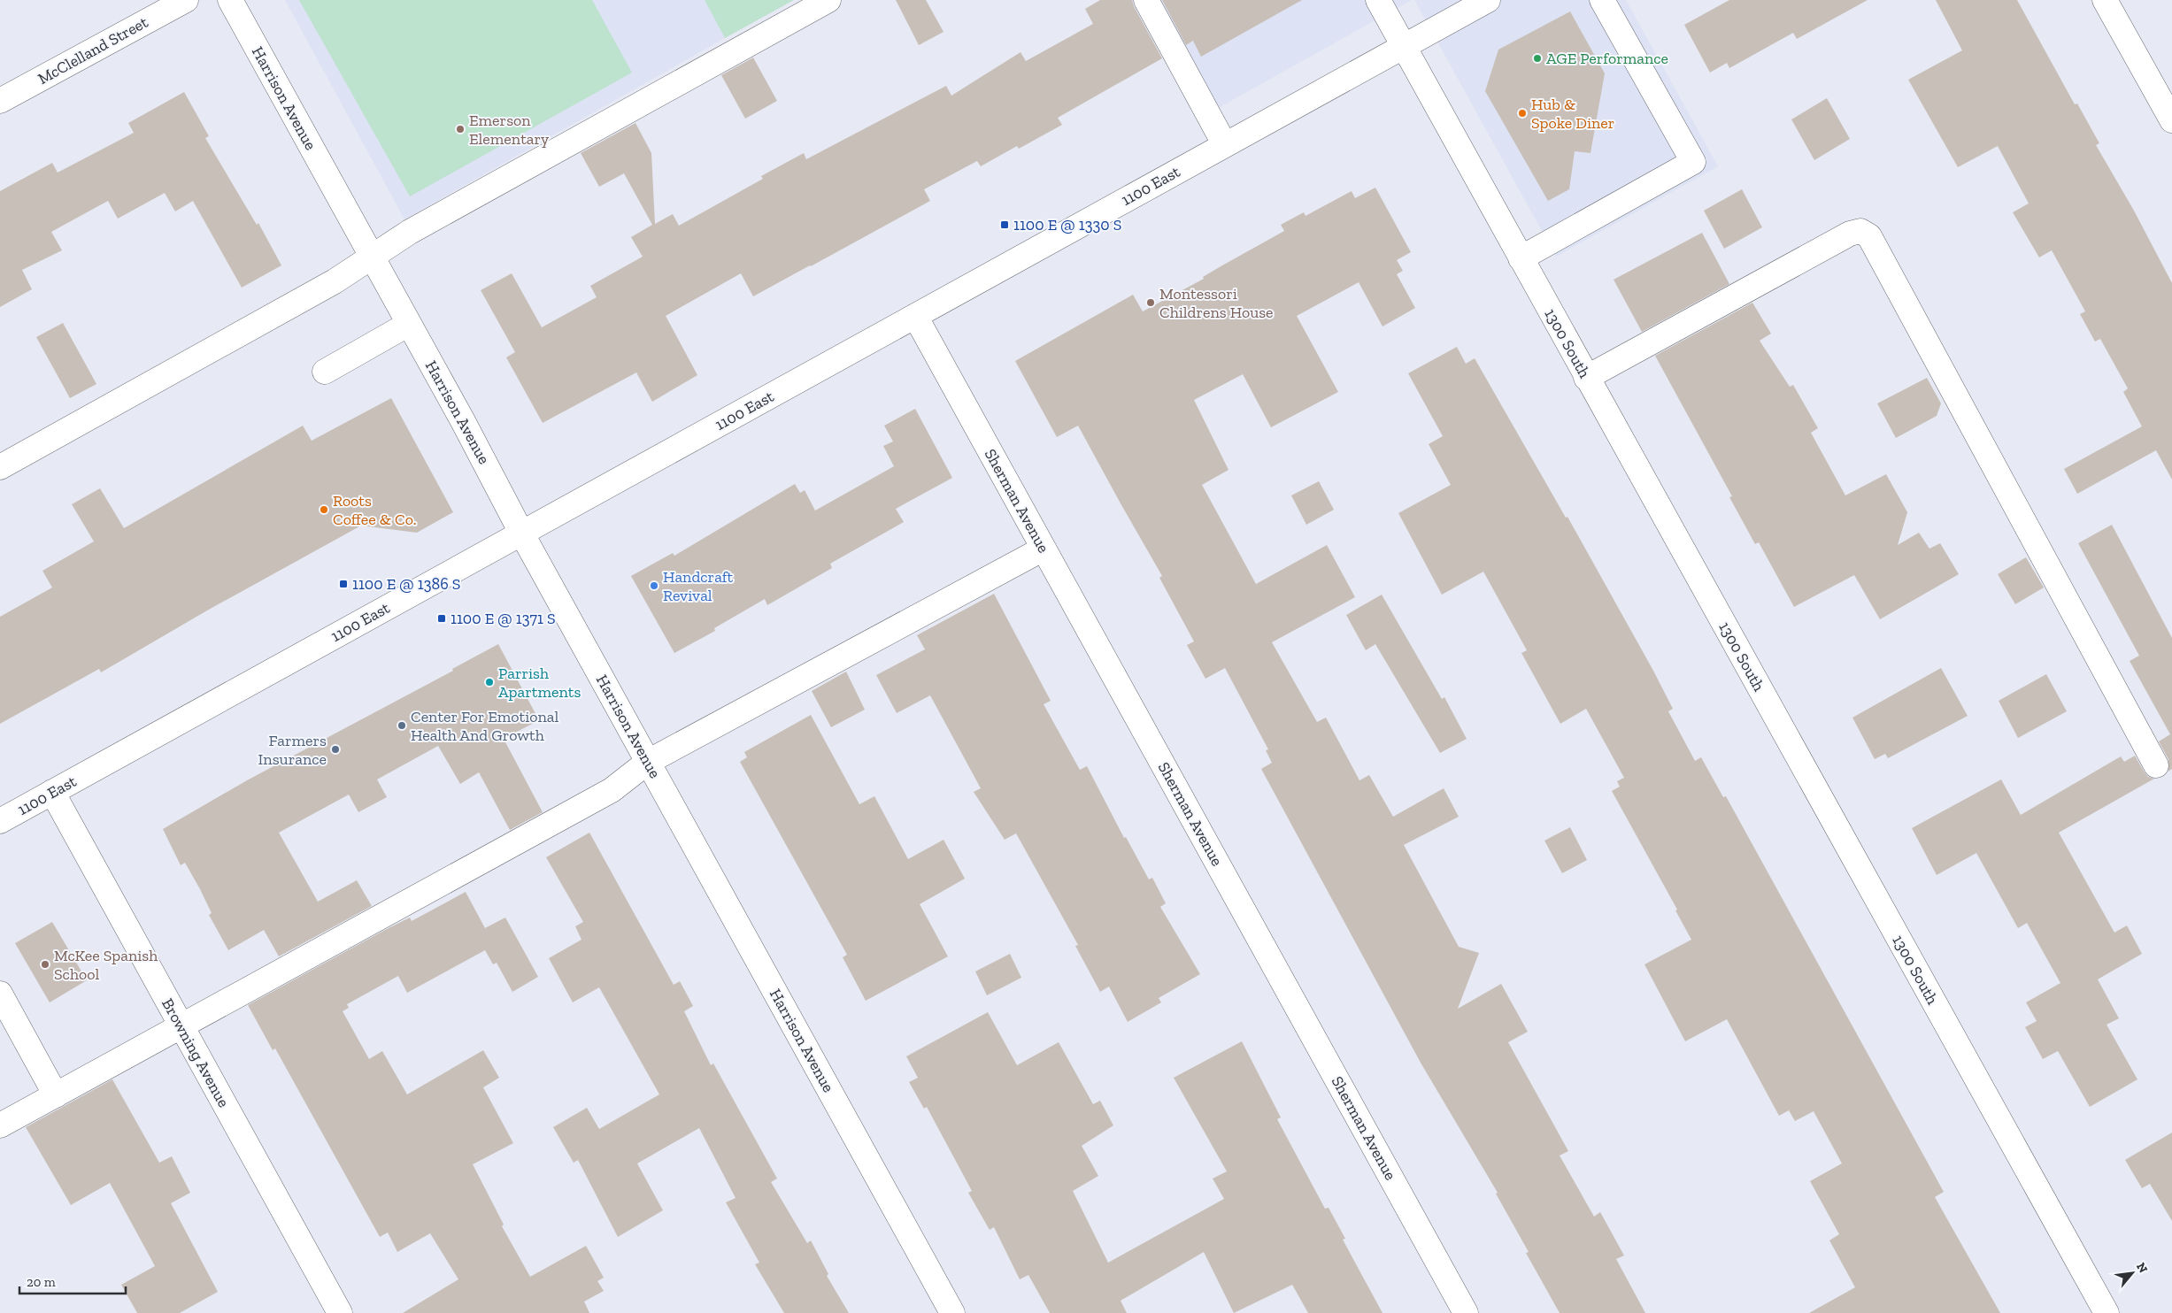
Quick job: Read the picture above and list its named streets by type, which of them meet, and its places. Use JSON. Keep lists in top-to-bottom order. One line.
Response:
{"streets":{"street":["McClelland Street","Harrison Avenue","1100 East","1300 South","Sherman Avenue","Browning Avenue"]},"crossings":[["Harrison Avenue","1100 East"],["1100 East","1300 South"],["1100 East","Sherman Avenue"],["1100 East","Browning Avenue"]],"places":{"other":["AGE Performance","Hub & Spoke Diner","Emerson Elementary","Montessori Childrens House","Roots Coffee & Co.","Handcraft Revival","Parrish Apartments","Center For Emotional Health And Growth","Farmers Insurance","McKee Spanish School"],"transit":["1100 E @ 1330 S","1100 E @ 1386 S","1100 E @ 1371 S"]},"scale_bar":"20 m","north":"top right"}
